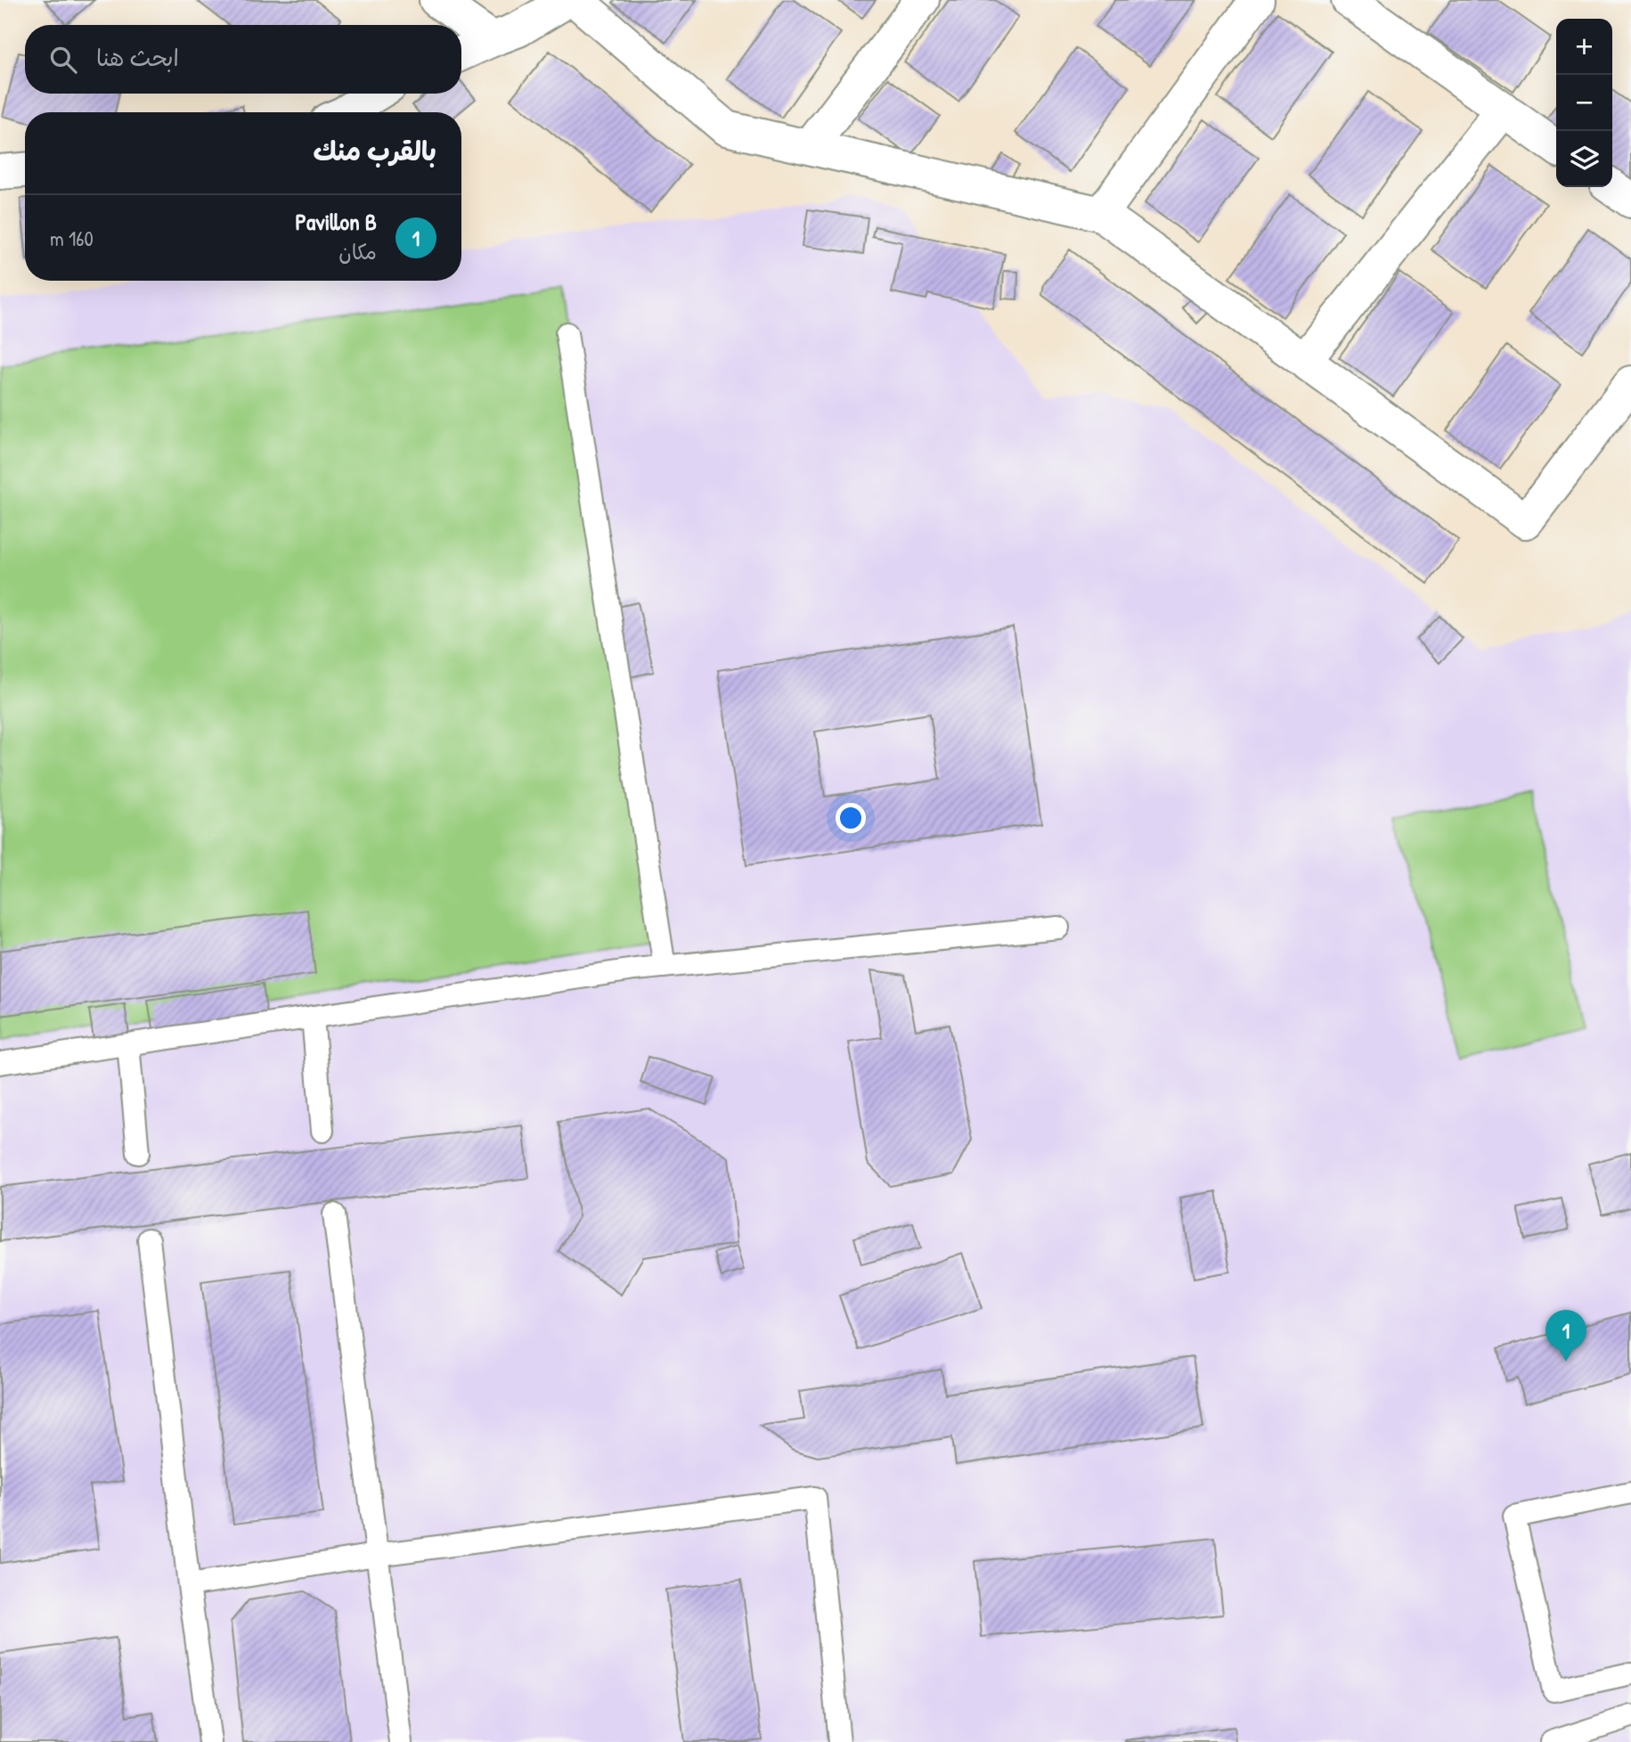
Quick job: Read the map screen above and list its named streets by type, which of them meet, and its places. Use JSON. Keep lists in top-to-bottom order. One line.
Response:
{"page":{"map_buttons":["+","−"],"search":"ابحث هنا","heading":"بالقرب منك","list":[{"mark":"1","name":"Pavillon B","note":"مكان","value":"160 m"}],"pins":"1"}}
